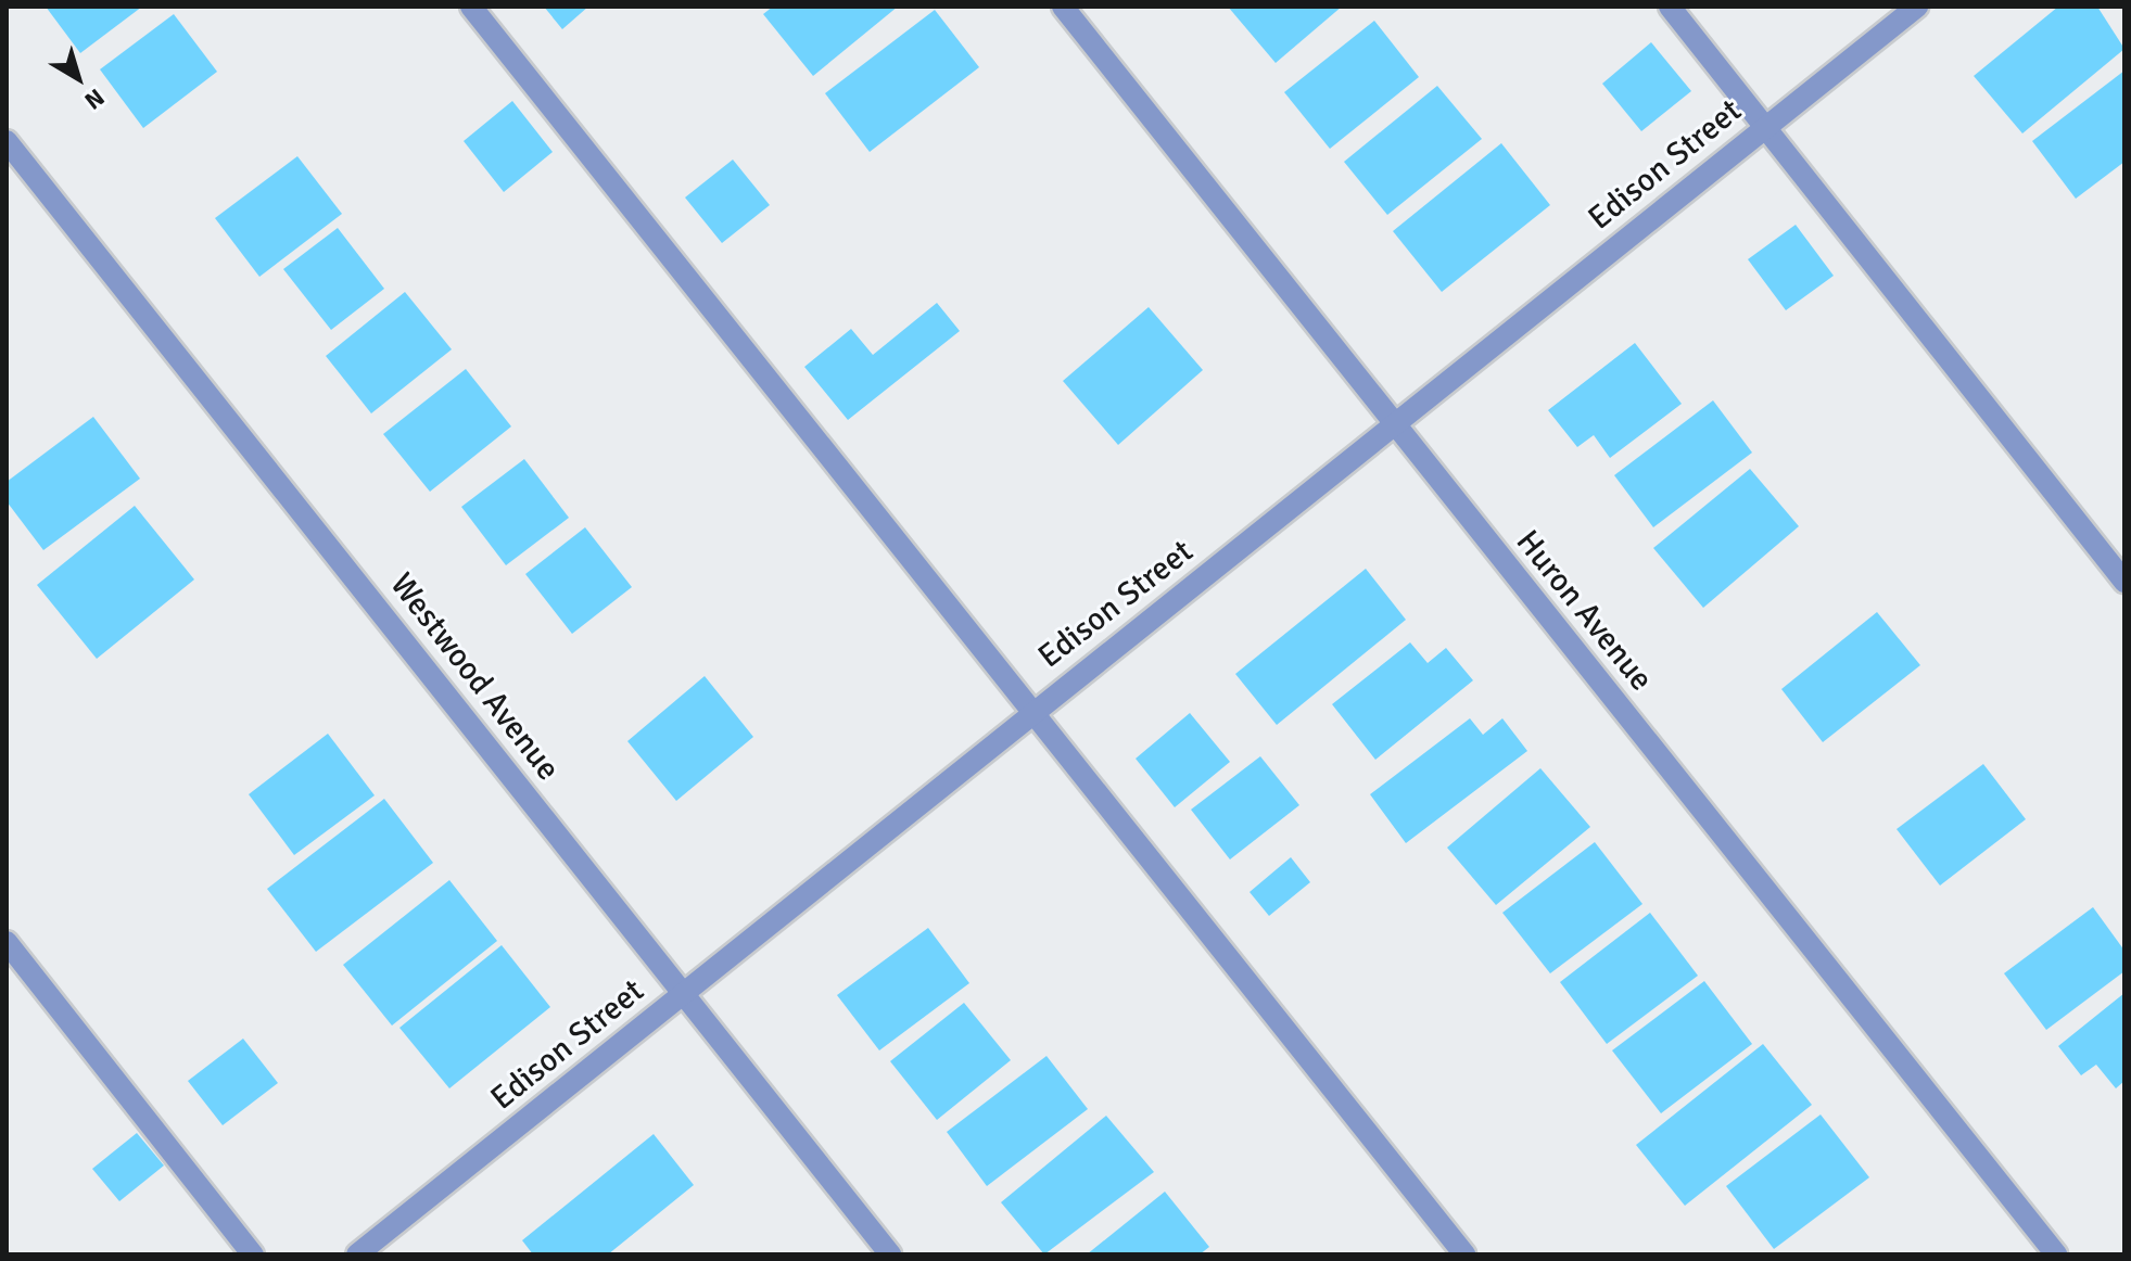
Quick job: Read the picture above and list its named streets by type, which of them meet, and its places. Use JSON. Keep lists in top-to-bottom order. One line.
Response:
{"streets":{"street":["Edison Street","Huron Avenue","Westwood Avenue"]},"crossings":[["Edison Street","Huron Avenue"],["Edison Street","Westwood Avenue"]],"north":"bottom right"}
